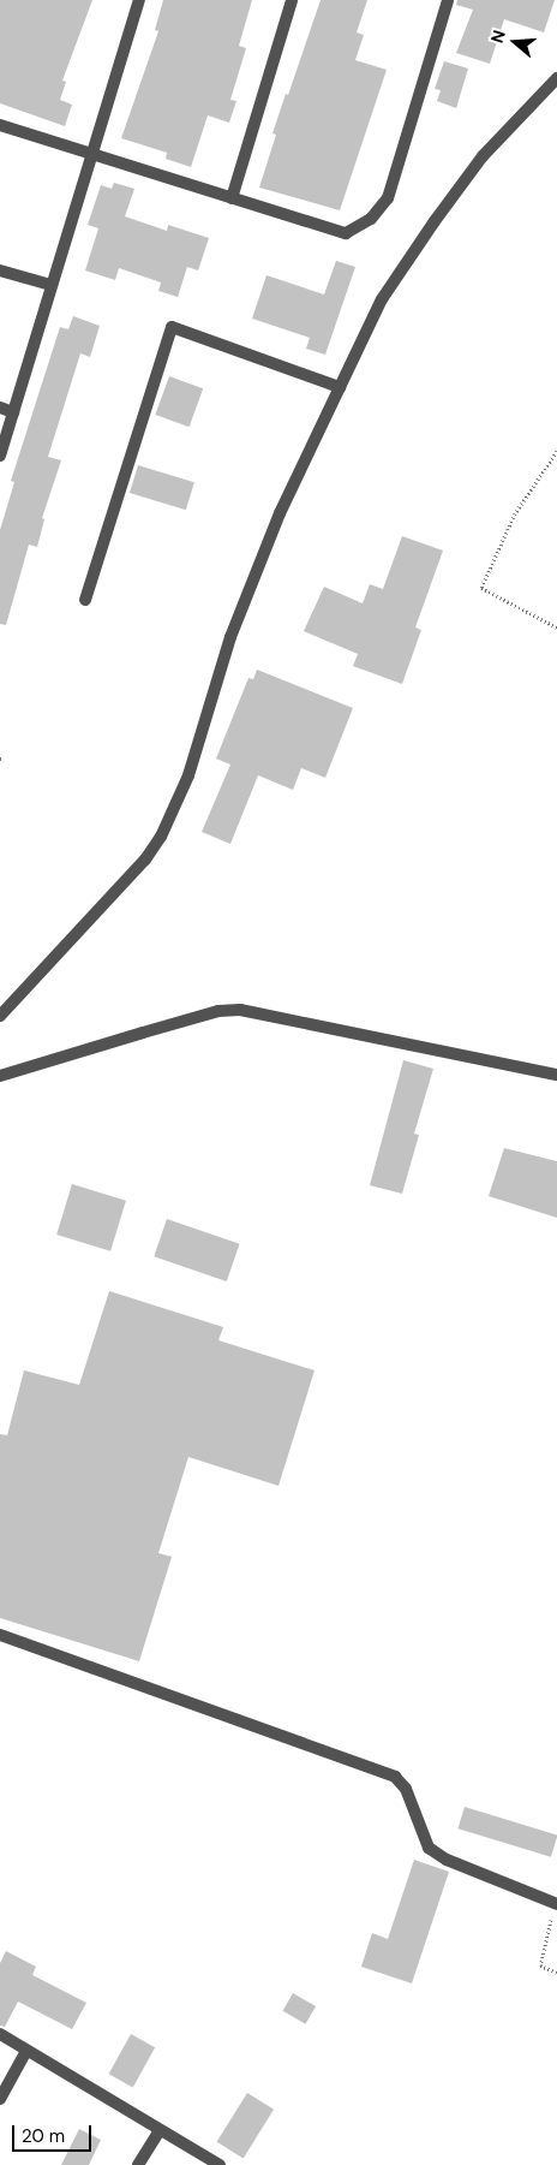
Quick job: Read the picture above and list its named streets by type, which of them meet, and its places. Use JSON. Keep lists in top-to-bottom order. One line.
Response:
{"scale_bar":"20 m","north":"left"}
